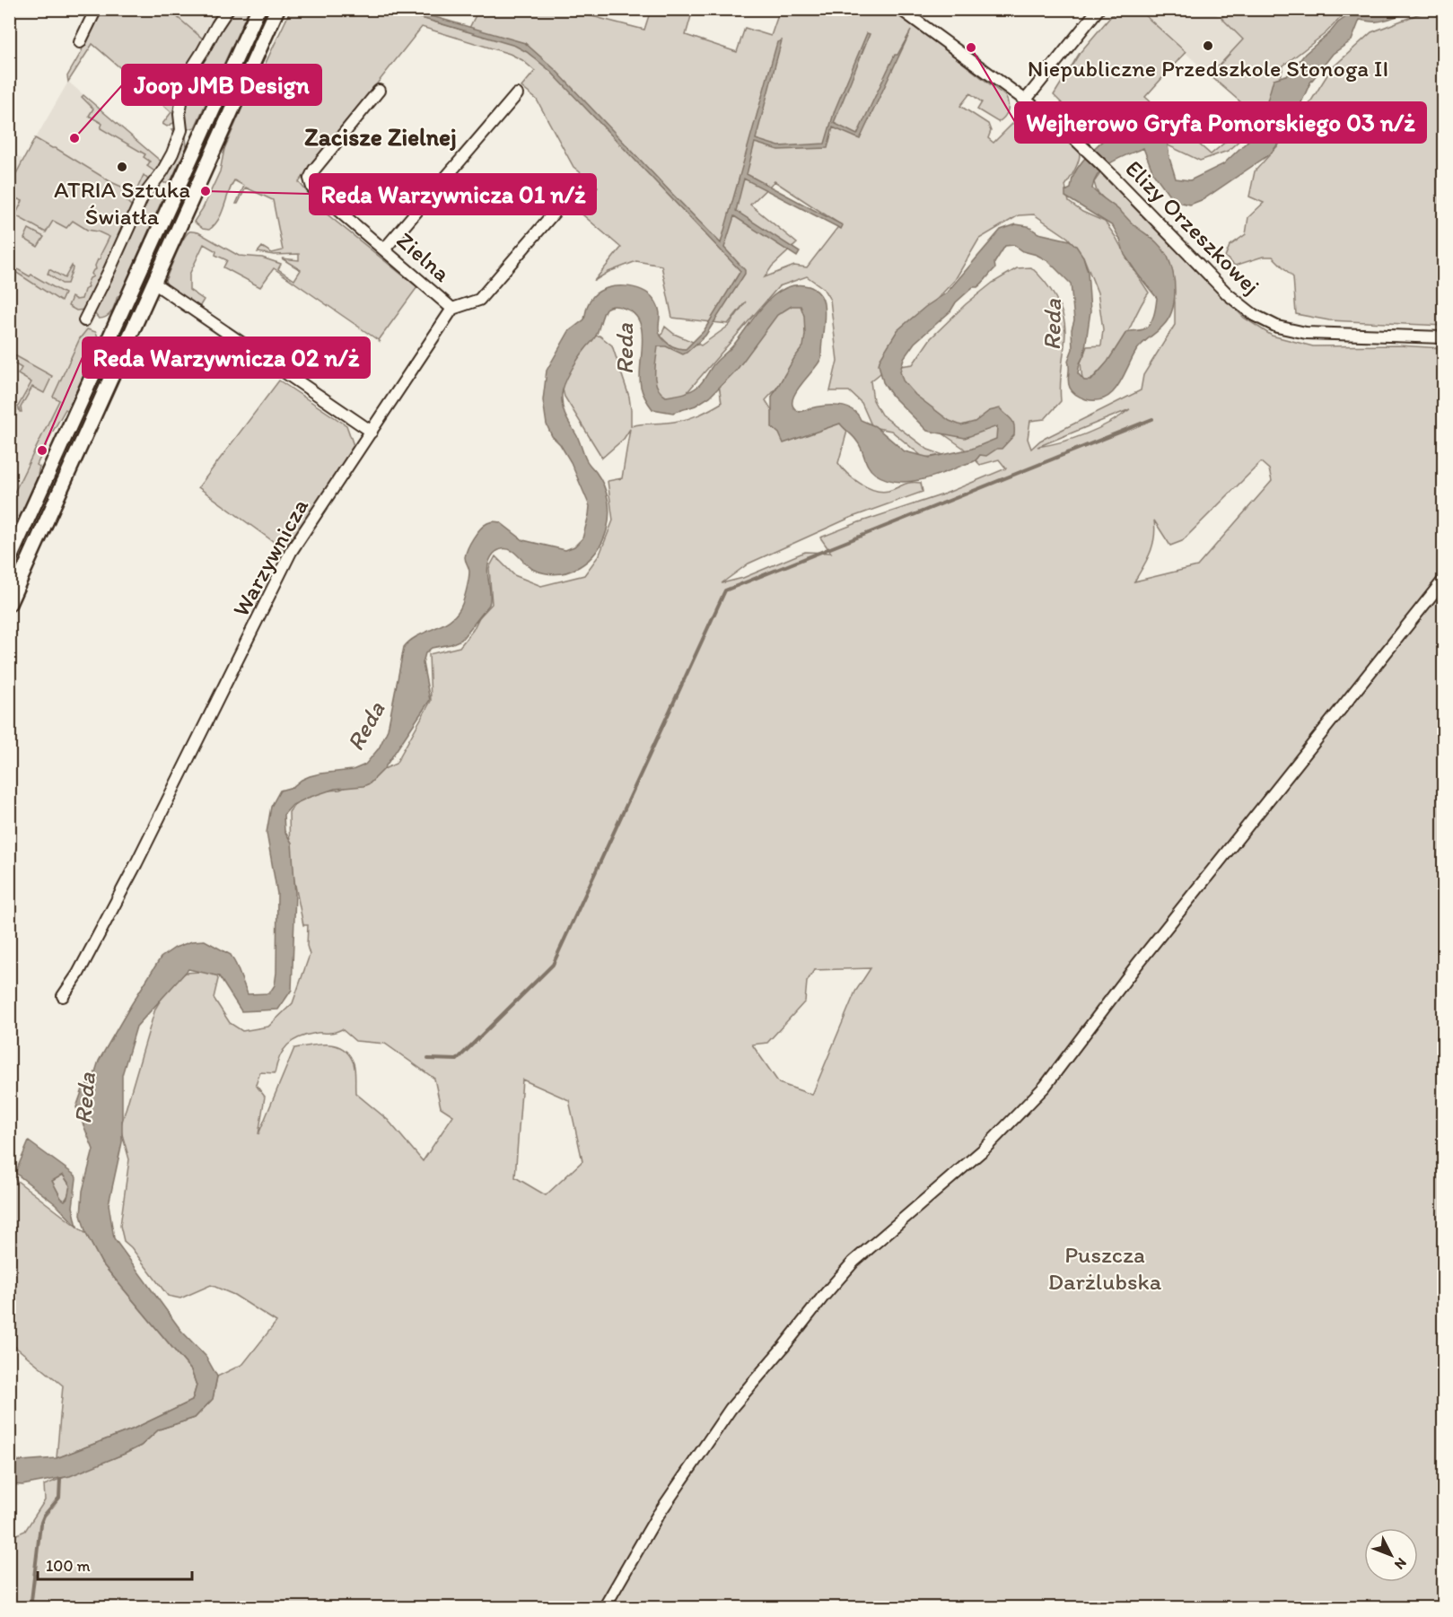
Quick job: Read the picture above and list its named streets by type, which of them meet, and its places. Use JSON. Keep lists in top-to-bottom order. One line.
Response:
{"streets":{"street":["Elizy Orzeszkowej","Zielna","Warzywnicza"]},"crossings":[["Zielna","Warzywnicza"]],"districts":["Zacisze Zielnej"],"water":["Reda"],"parks":["Puszcza Darżlubska"],"places":["Niepubliczne Przedszkole Stonoga II","Wejherowo Gryfa Pomorskiego 03 n/ż","Joop JMB Design","ATRIA Sztuka Światła","Reda Warzywnicza 01 n/ż","Reda Warzywnicza 02 n/ż"],"scale_bar":"100 m","north":"bottom right"}
